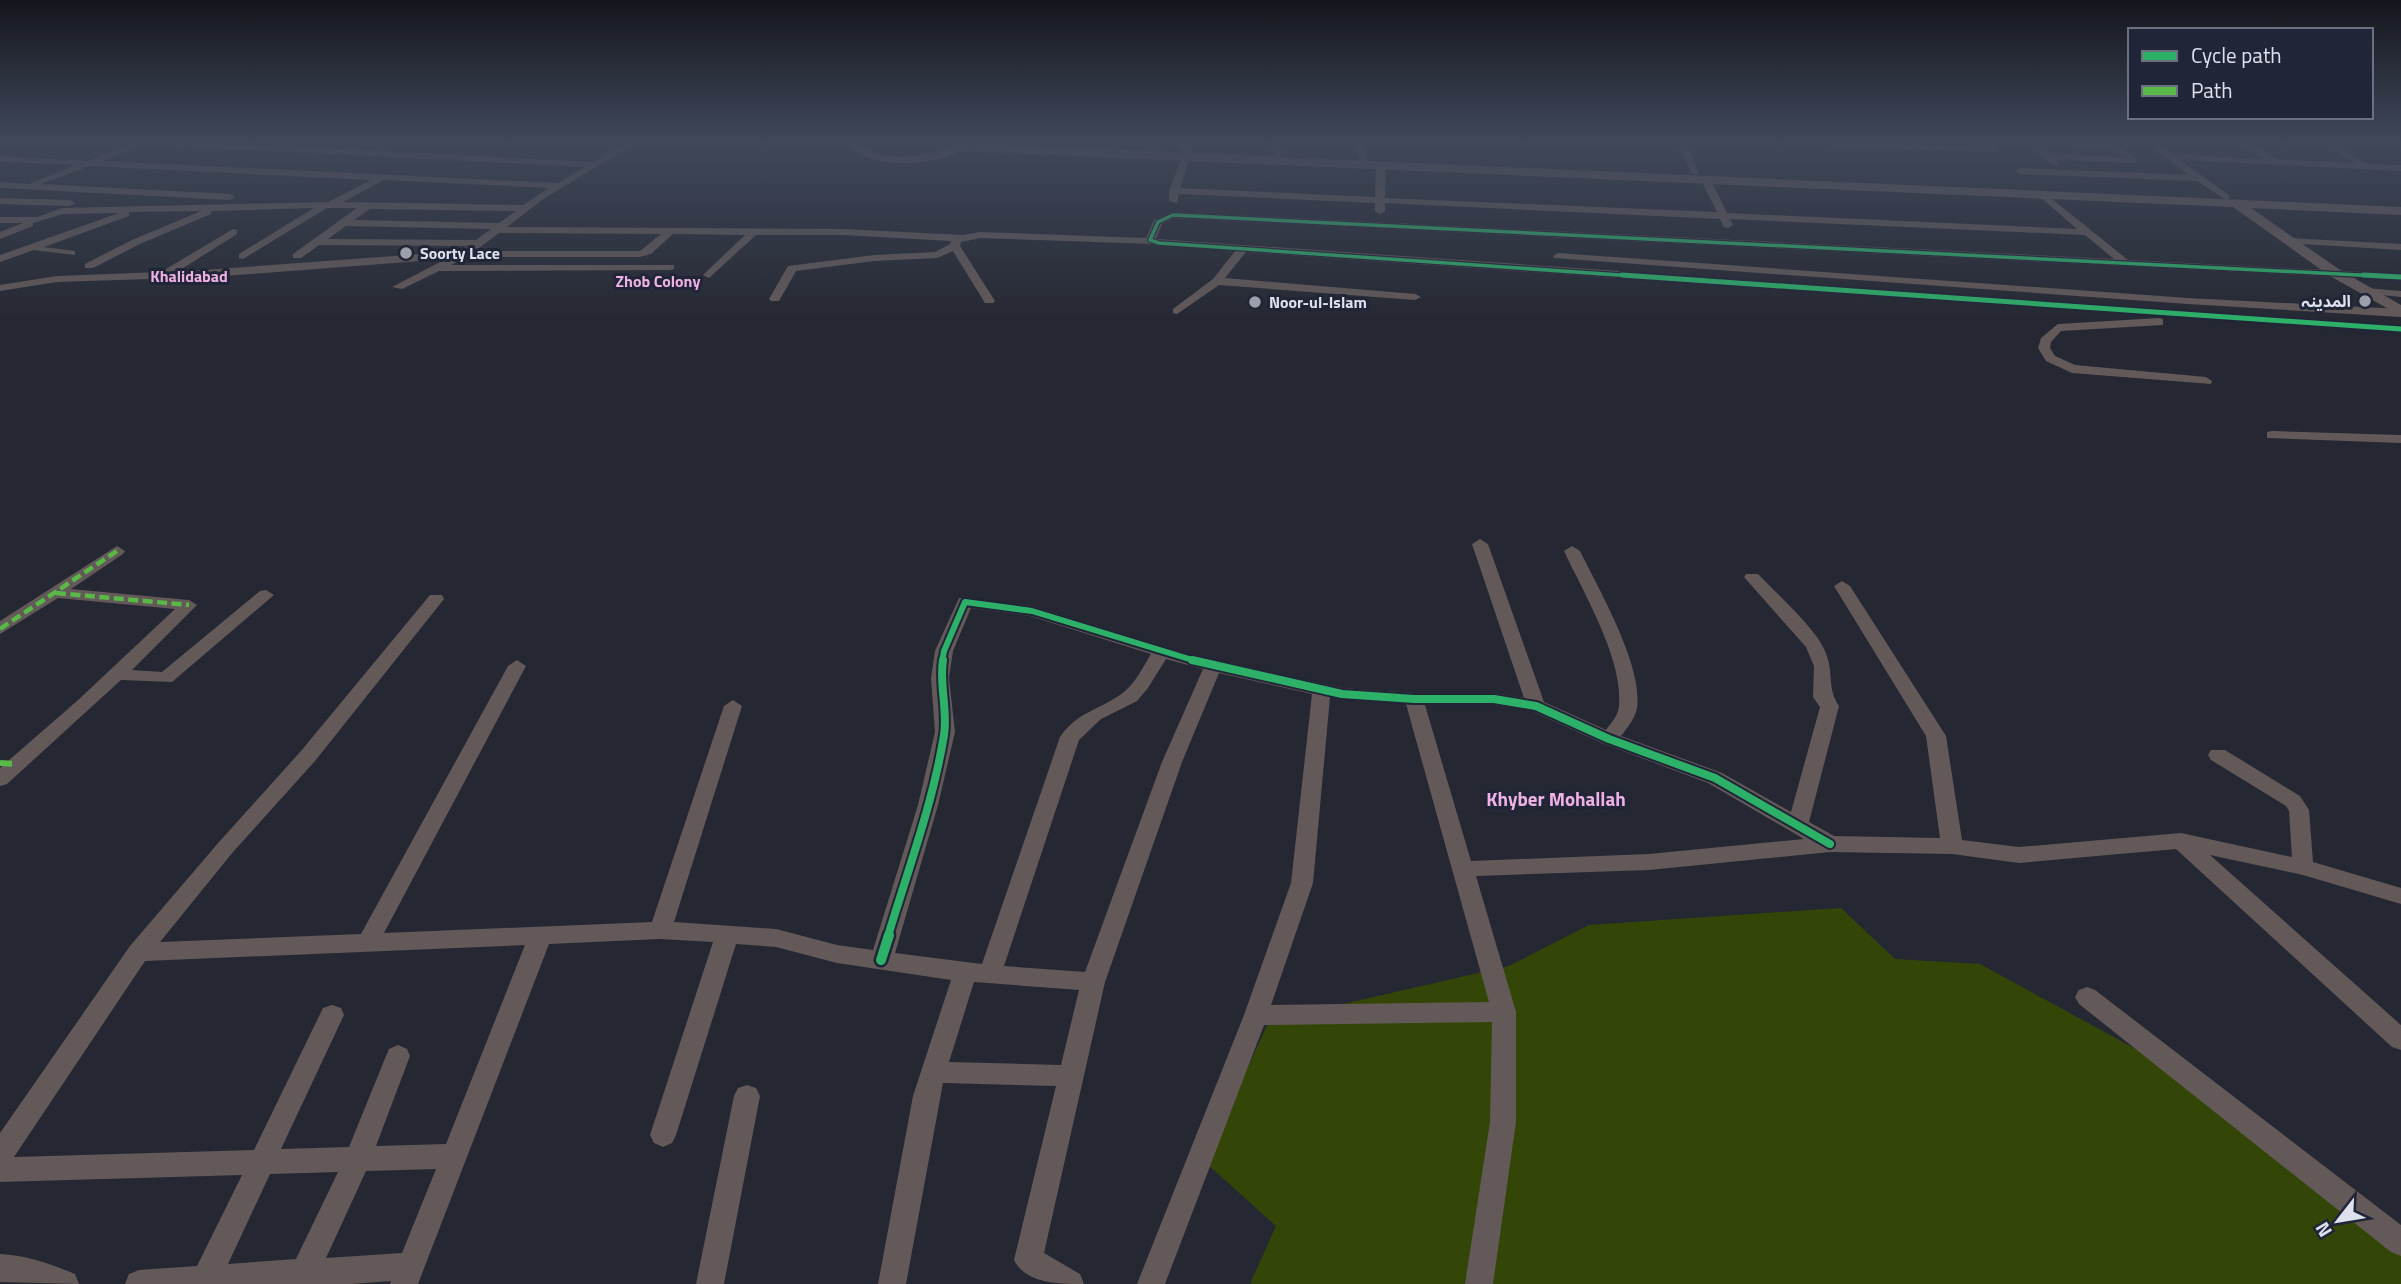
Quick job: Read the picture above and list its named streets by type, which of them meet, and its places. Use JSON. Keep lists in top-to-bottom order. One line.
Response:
{"districts":["Khalidabad","Zhob Colony","Khyber Mohallah"],"places":["Soorty Lace","المدینہ","Noor-ul-Islam"],"legend":["Cycle path","Path"],"north":"bottom left"}
